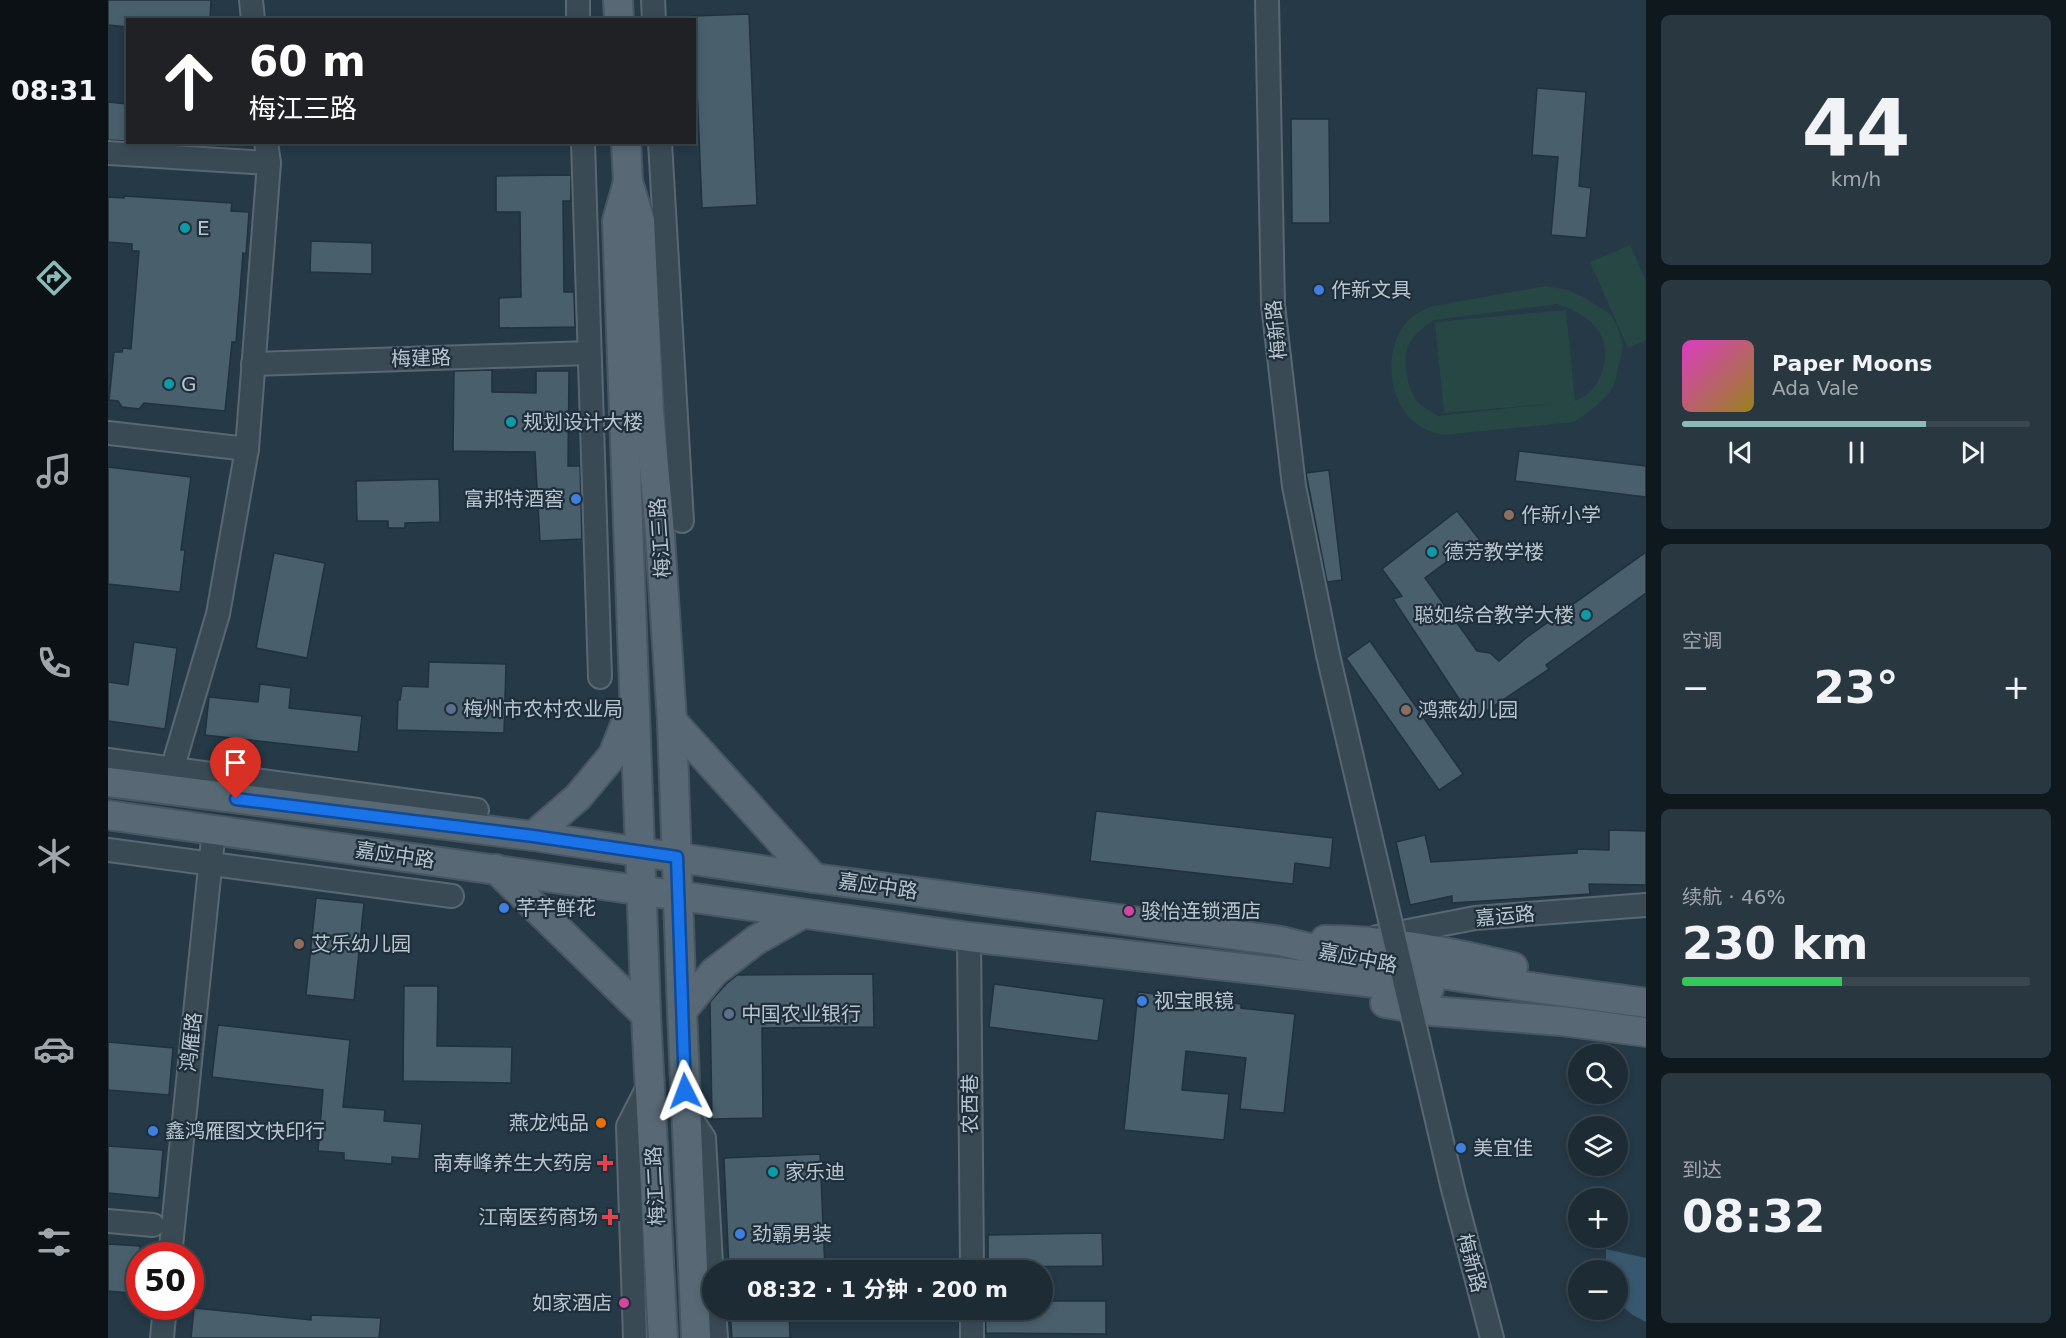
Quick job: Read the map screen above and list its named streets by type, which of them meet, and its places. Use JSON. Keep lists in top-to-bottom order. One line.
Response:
{"streets":{"main road":["梅江三路","嘉应中路","梅江二路"],"street":["梅新路","梅建路","嘉运路","鸿雁路","农西巷"]},"crossings":[["梅江三路","嘉应中路"],["梅江三路","梅江二路"],["嘉应中路","鸿雁路"],["嘉应中路","农西巷"],["嘉应中路","梅江二路"]],"places":{"other":["E","作新文具","G","规划设计大楼","富邦特酒窖","作新小学","德芳教学楼","聪如综合教学大楼","梅州市农村农业局","鸿燕幼儿园","芊芊鲜花","骏怡连锁酒店","艾乐幼儿园","视宝眼镜","中国农业银行","燕龙炖品","鑫鸿雁图文快印行","美宜佳","家乐迪","劲霸男装","如家酒店"],"health":["南寿峰养生大药房","江南医药商场"]},"page":{"tabs":"08:31","tile":[["44","km/h"],"空调",["续航 · 46%","230 km"],["到达","08:32"]],"turn":["60 m","梅江三路"],"song":["Paper Moons","Ada Vale"],"heat":["−","23°","+"],"map_buttons":["+","−"],"limit":"50","trip":"08:32 · 1 分钟 · 200 m"}}
